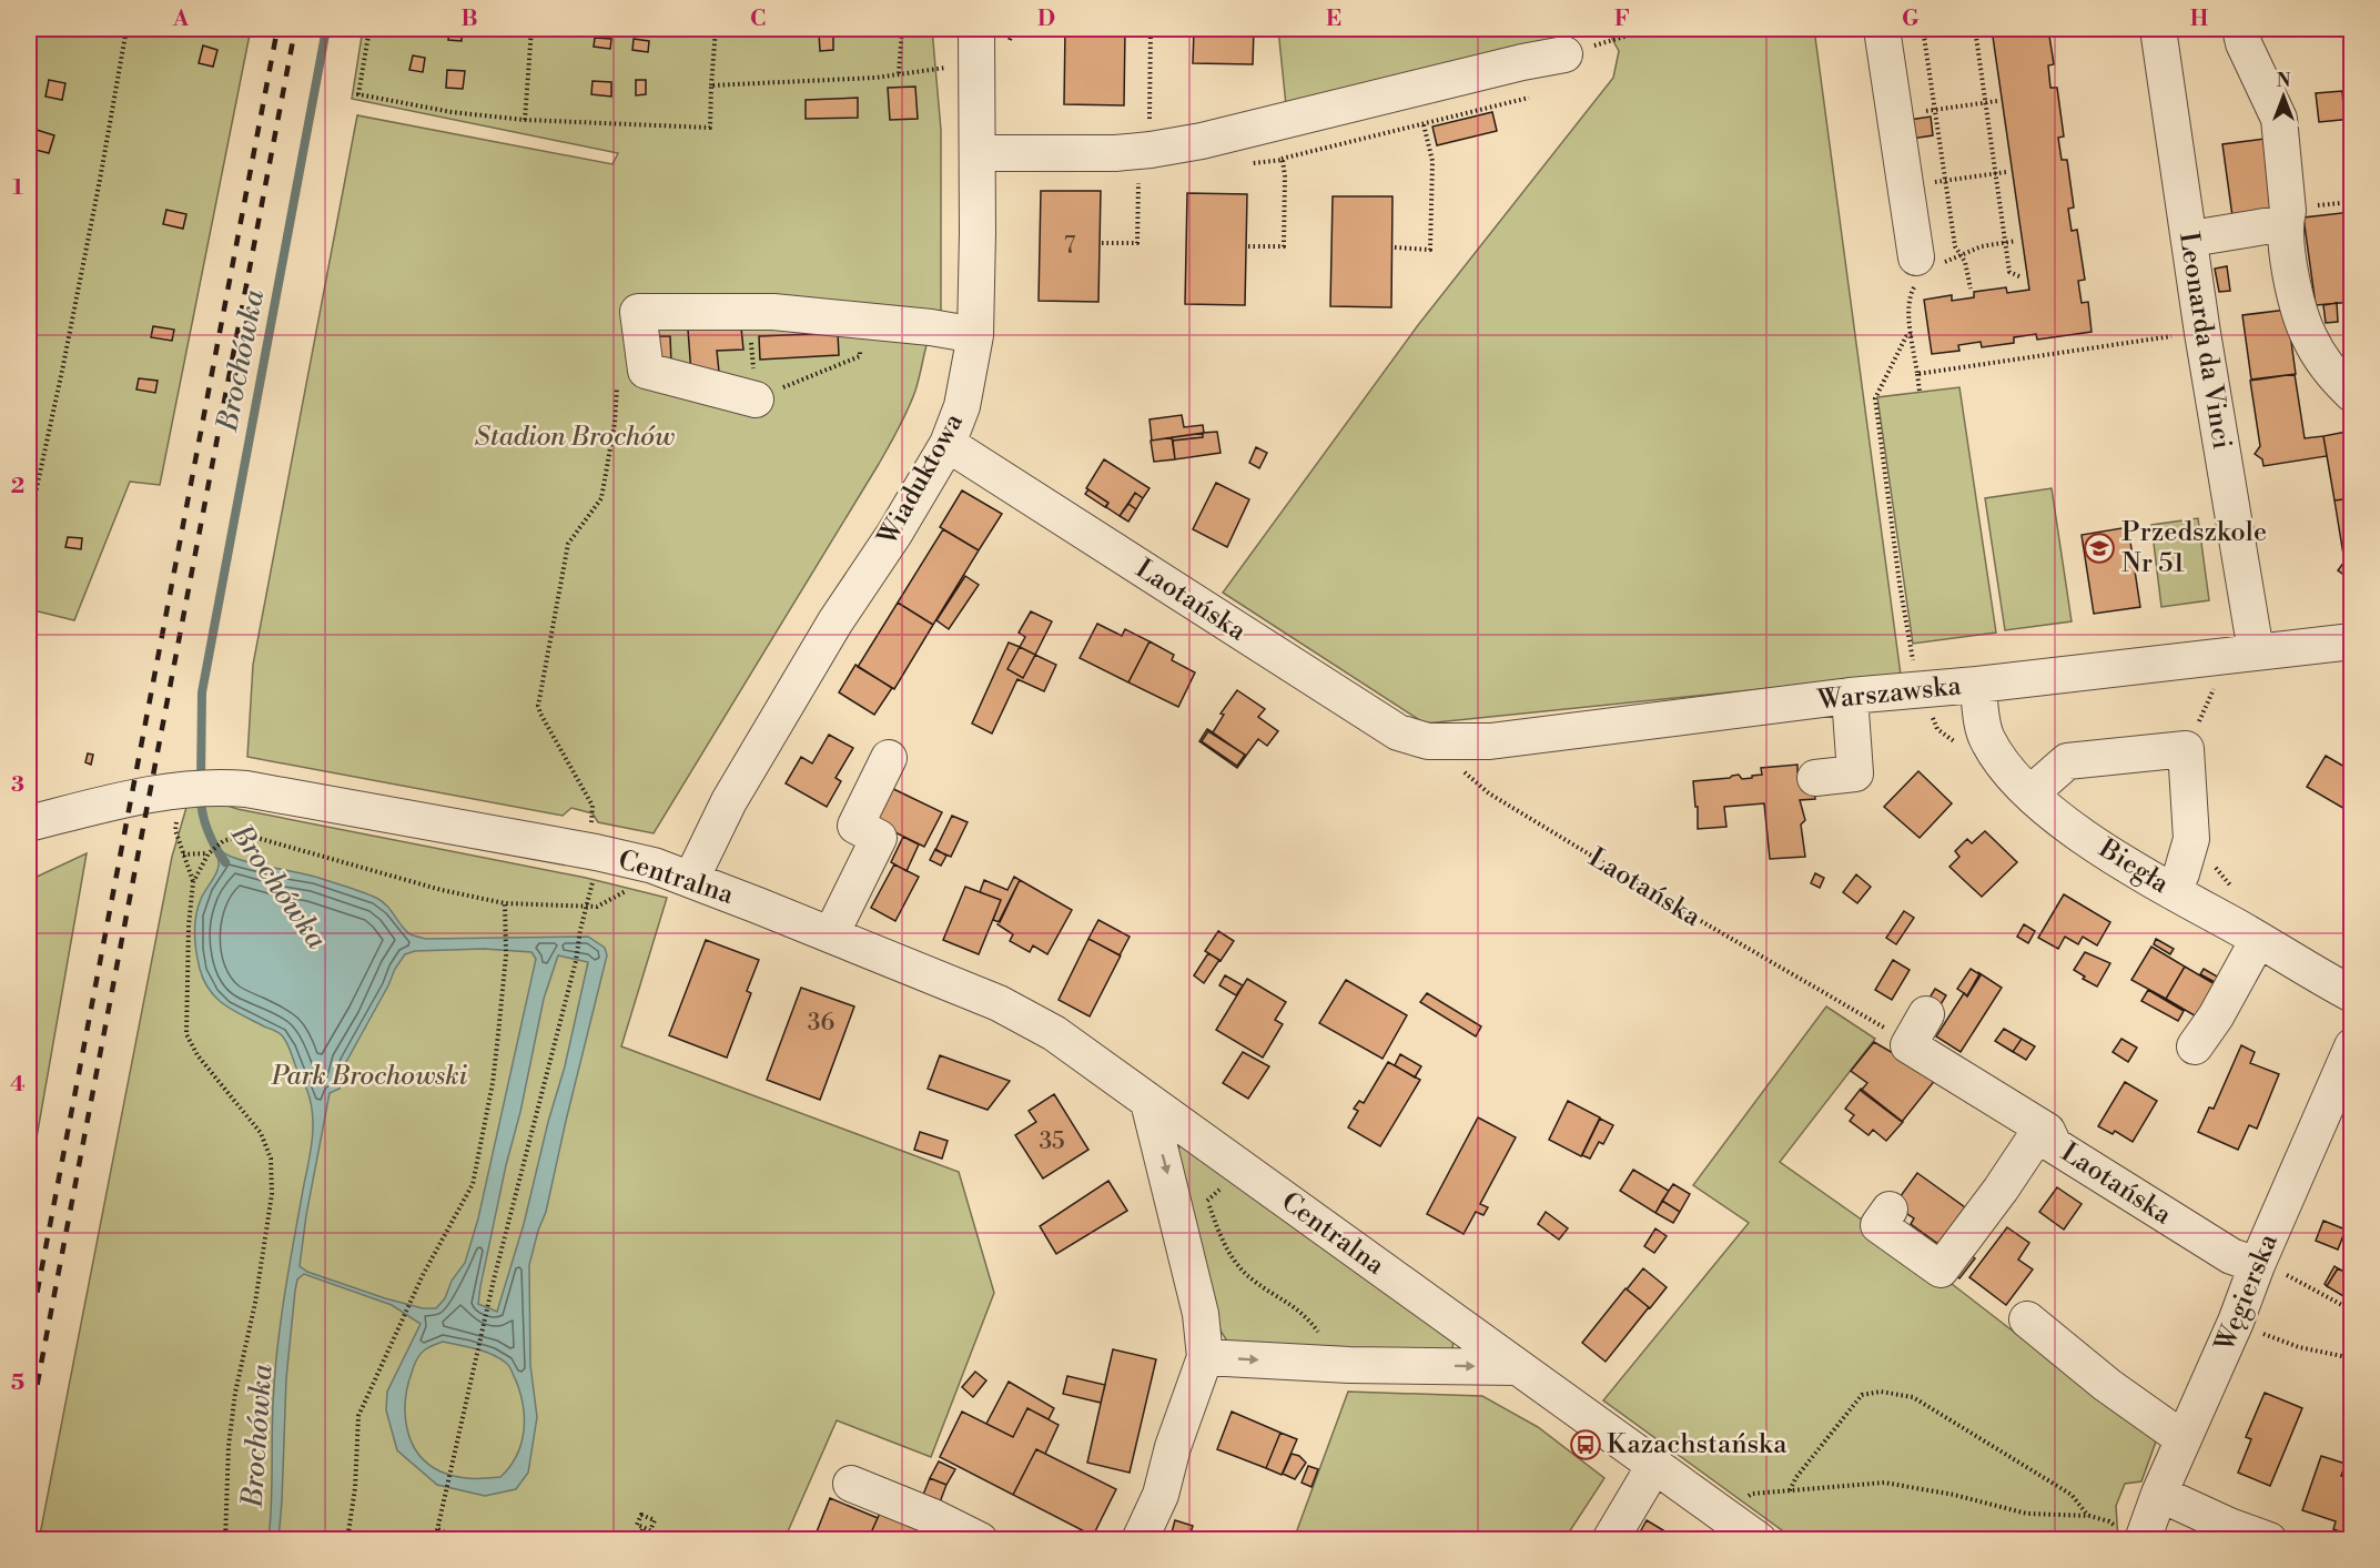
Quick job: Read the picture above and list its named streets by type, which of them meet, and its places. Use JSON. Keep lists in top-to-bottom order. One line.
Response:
{"streets":{"street":["Leonarda da Vinci","Wiaduktowa","Laotańska","Warszawska","Biegła","Centralna","Węgierska"]},"crossings":[["Leonarda da Vinci","Warszawska"],["Wiaduktowa","Laotańska"],["Wiaduktowa","Centralna"],["Laotańska","Warszawska"],["Laotańska","Węgierska"],["Warszawska","Biegła"]],"water":["Brochówka"],"parks":["Stadion Brochów","Park Brochowski"],"places":{"school or university":["Przedszkole Nr 51"],"bus stop":["Kazachstańska"]},"house_numbers":["7","36","35"],"north":"top","grid":{"columns":["A","B","C","D","E","F","G","H"],"rows":["1","2","3","4","5"]}}
